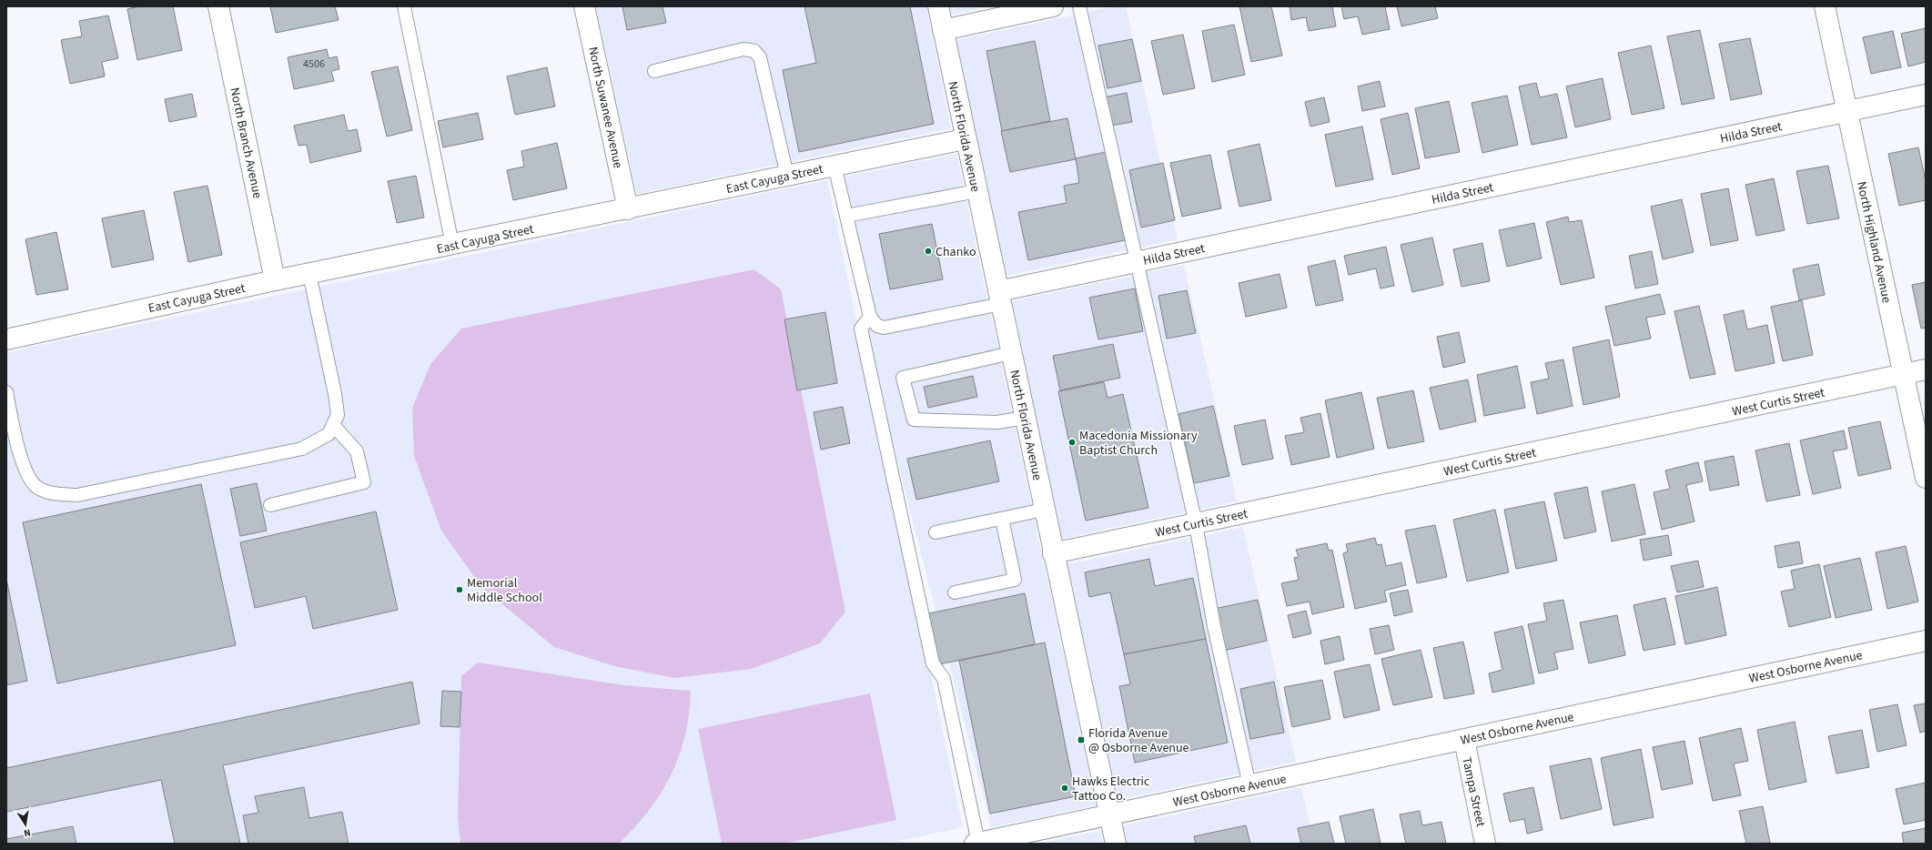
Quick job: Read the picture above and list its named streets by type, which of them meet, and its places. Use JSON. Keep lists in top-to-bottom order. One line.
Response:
{"streets":{"street":["North Suwanee Avenue","Hilda Street","North Florida Avenue","North Branch Avenue","East Cayuga Street","North Highland Avenue","West Curtis Street","West Osborne Avenue","Tampa Street"]},"crossings":[["North Suwanee Avenue","East Cayuga Street"],["Hilda Street","North Florida Avenue"],["Hilda Street","North Highland Avenue"],["North Florida Avenue","East Cayuga Street"],["North Florida Avenue","West Curtis Street"],["North Florida Avenue","West Osborne Avenue"],["North Branch Avenue","East Cayuga Street"],["North Highland Avenue","West Curtis Street"],["West Osborne Avenue","Tampa Street"]],"places":{"other":["Chanko","Macedonia Missionary Baptist Church","Memorial Middle School","Hawks Electric Tattoo Co."],"transit":["Florida Avenue @ Osborne Avenue"]},"house_numbers":["4506"],"north":"bottom"}
